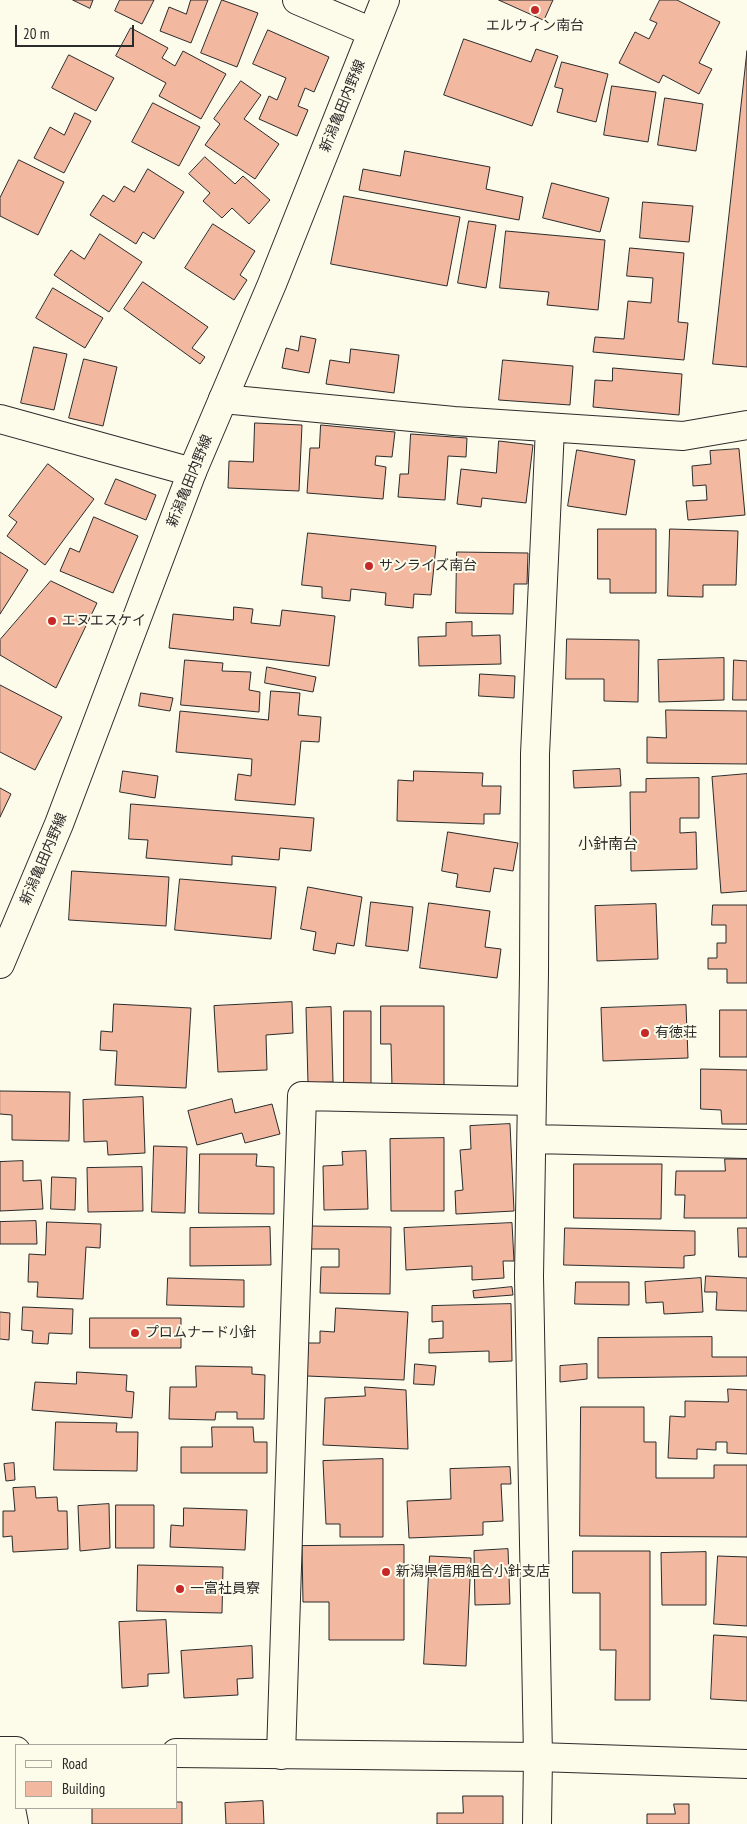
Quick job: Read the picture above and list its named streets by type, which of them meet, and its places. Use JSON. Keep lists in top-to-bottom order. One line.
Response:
{"streets":{"street":["新潟亀田内野線"]},"districts":["小針南台"],"places":["エルウィン南台","サンライズ南台","エヌエスケイ","有徳荘","プロムナード小針","新潟県信用組合小針支店","一富社員寮"],"legend":["Road","Building"],"scale_bar":"20 m"}
